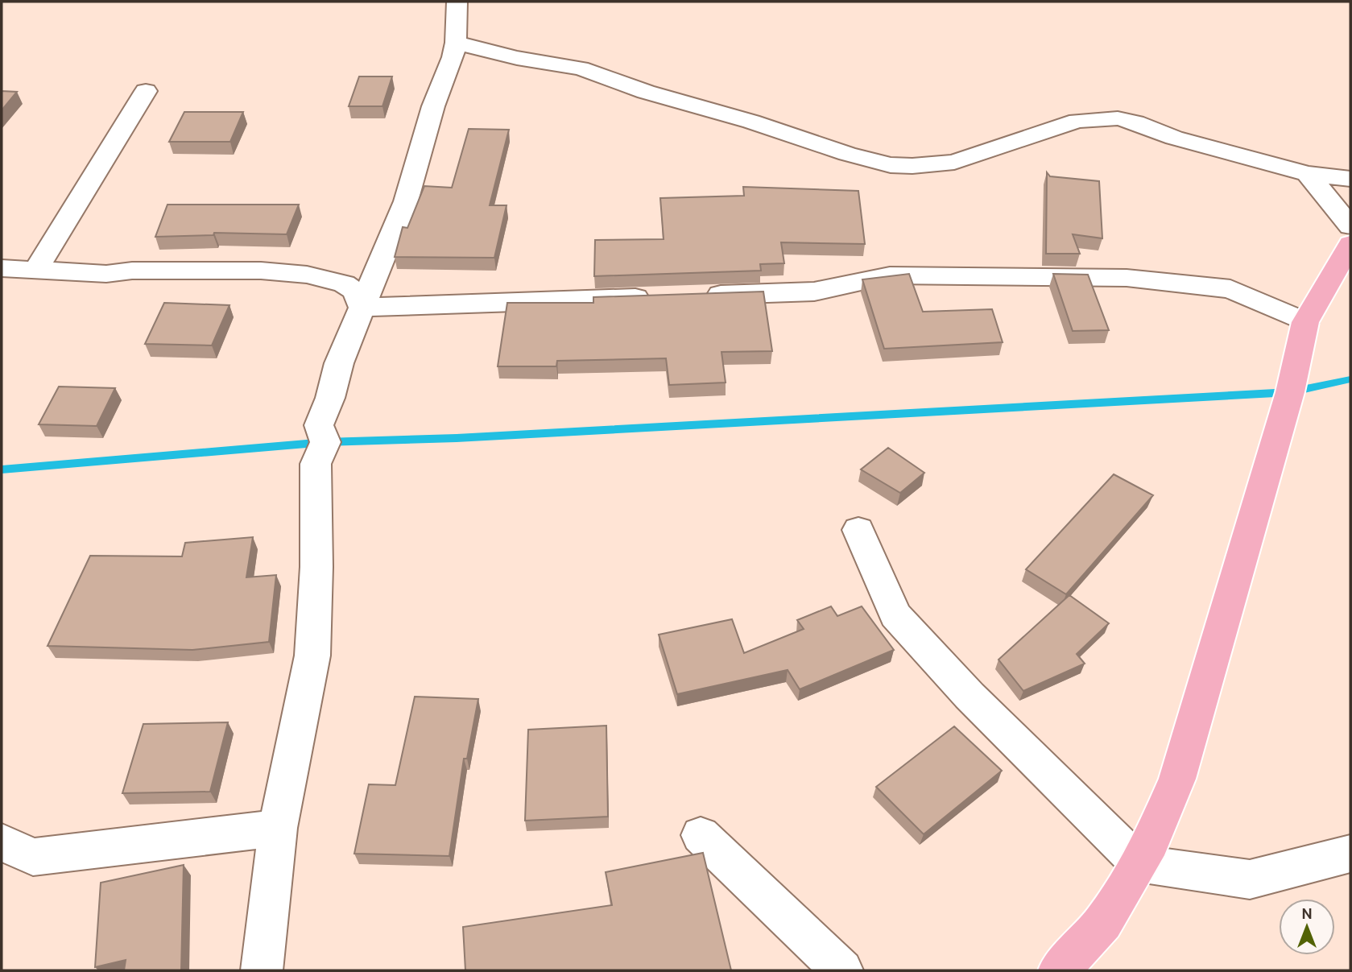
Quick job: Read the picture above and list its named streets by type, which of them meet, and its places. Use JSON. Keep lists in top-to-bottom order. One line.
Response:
{"north":"top"}
